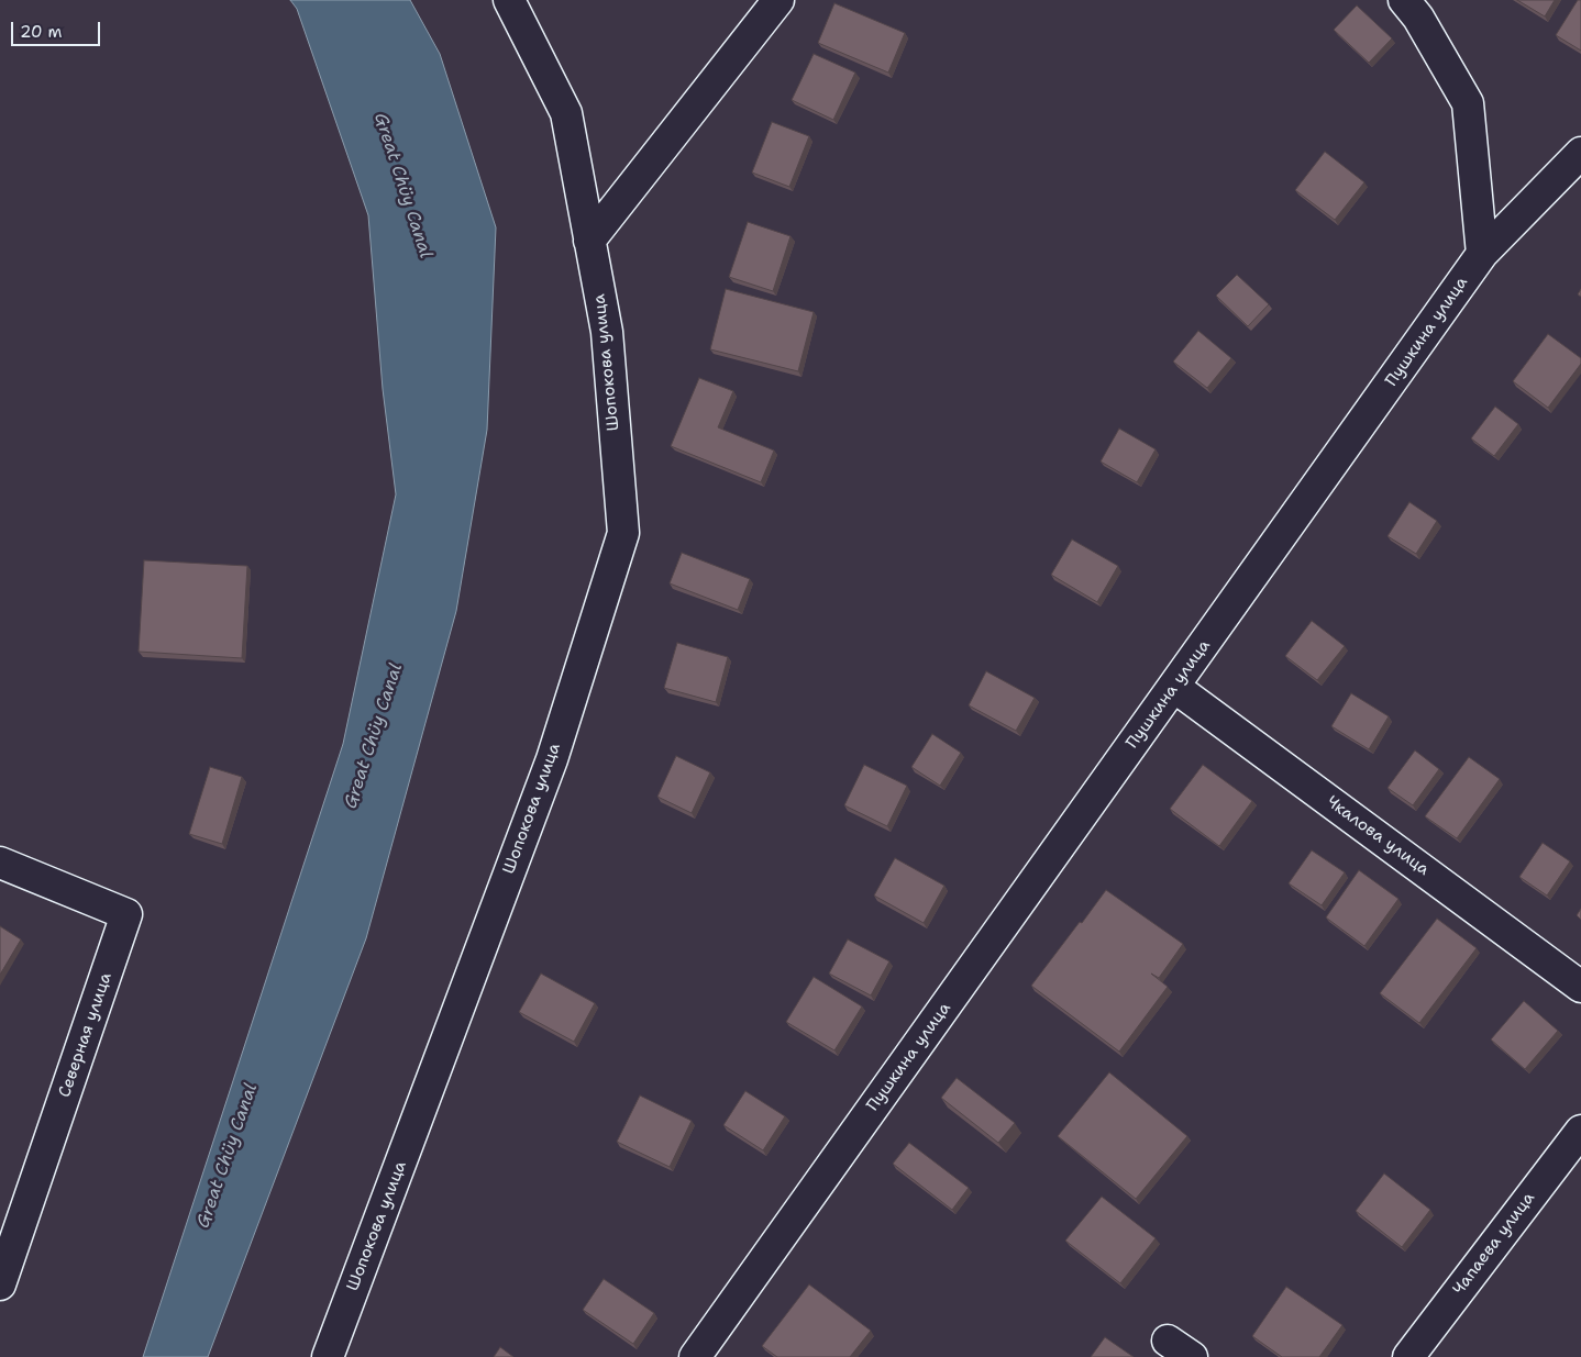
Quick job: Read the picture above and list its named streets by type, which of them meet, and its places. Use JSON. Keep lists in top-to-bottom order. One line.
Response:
{"streets":{"street":["Пушкина улица","Шопокова улица","Чкалова улица","Северная улица","Чапаева улица"]},"crossings":[["Пушкина улица","Чкалова улица"]],"water":["Great Chüy Canal"],"scale_bar":"20 m"}
